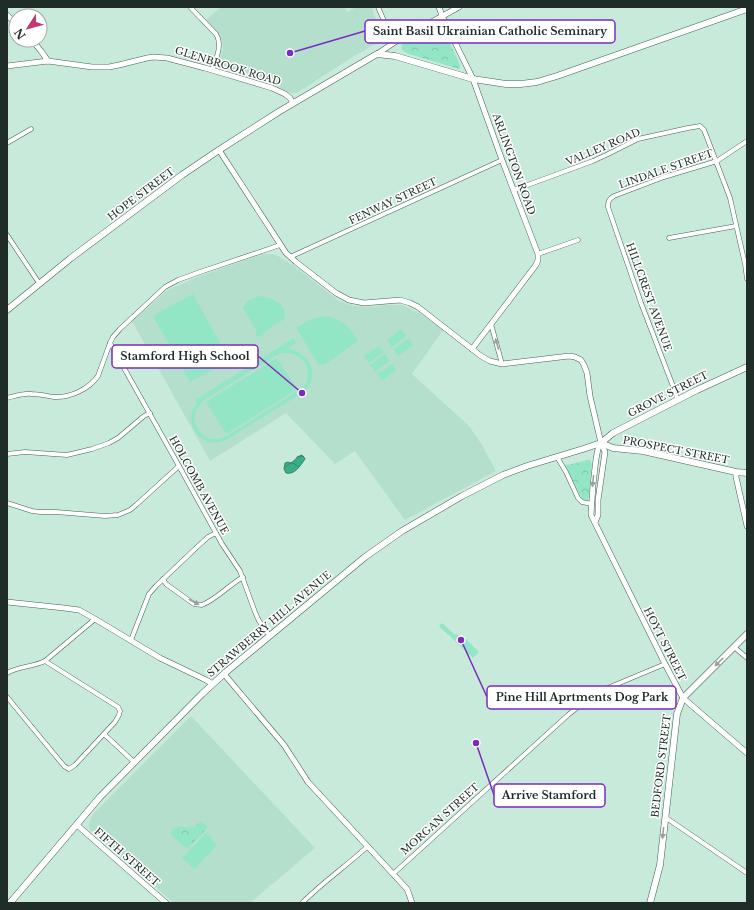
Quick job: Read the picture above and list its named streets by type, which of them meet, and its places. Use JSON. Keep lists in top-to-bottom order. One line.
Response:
{"streets":{"main road":["HOPE STREET","GROVE STREET","PROSPECT STREET","STRAWBERRY HILL AVENUE","BEDFORD STREET"],"street":["GLENBROOK ROAD","VALLEY ROAD","ARLINGTON ROAD","LINDALE STREET","FENWAY STREET","HILLCREST AVENUE","HOLCOMB AVENUE","HOYT STREET","MORGAN STREET","FIFTH STREET"]},"crossings":[["GLENBROOK ROAD","HOPE STREET"],["VALLEY ROAD","ARLINGTON ROAD"],["VALLEY ROAD","LINDALE STREET"],["ARLINGTON ROAD","FENWAY STREET"],["LINDALE STREET","HILLCREST AVENUE"],["HILLCREST AVENUE","GROVE STREET"],["GROVE STREET","PROSPECT STREET"],["GROVE STREET","STRAWBERRY HILL AVENUE"],["GROVE STREET","HOYT STREET"],["PROSPECT STREET","STRAWBERRY HILL AVENUE"],["PROSPECT STREET","HOYT STREET"],["HOLCOMB AVENUE","STRAWBERRY HILL AVENUE"],["STRAWBERRY HILL AVENUE","HOYT STREET"],["STRAWBERRY HILL AVENUE","FIFTH STREET"],["HOYT STREET","BEDFORD STREET"],["HOYT STREET","MORGAN STREET"]],"one_way":["BEDFORD STREET"],"places":["Saint Basil Ukrainian Catholic Seminary","Stamford High School","Pine Hill Aprtments Dog Park","Arrive Stamford"],"north":"bottom left"}
